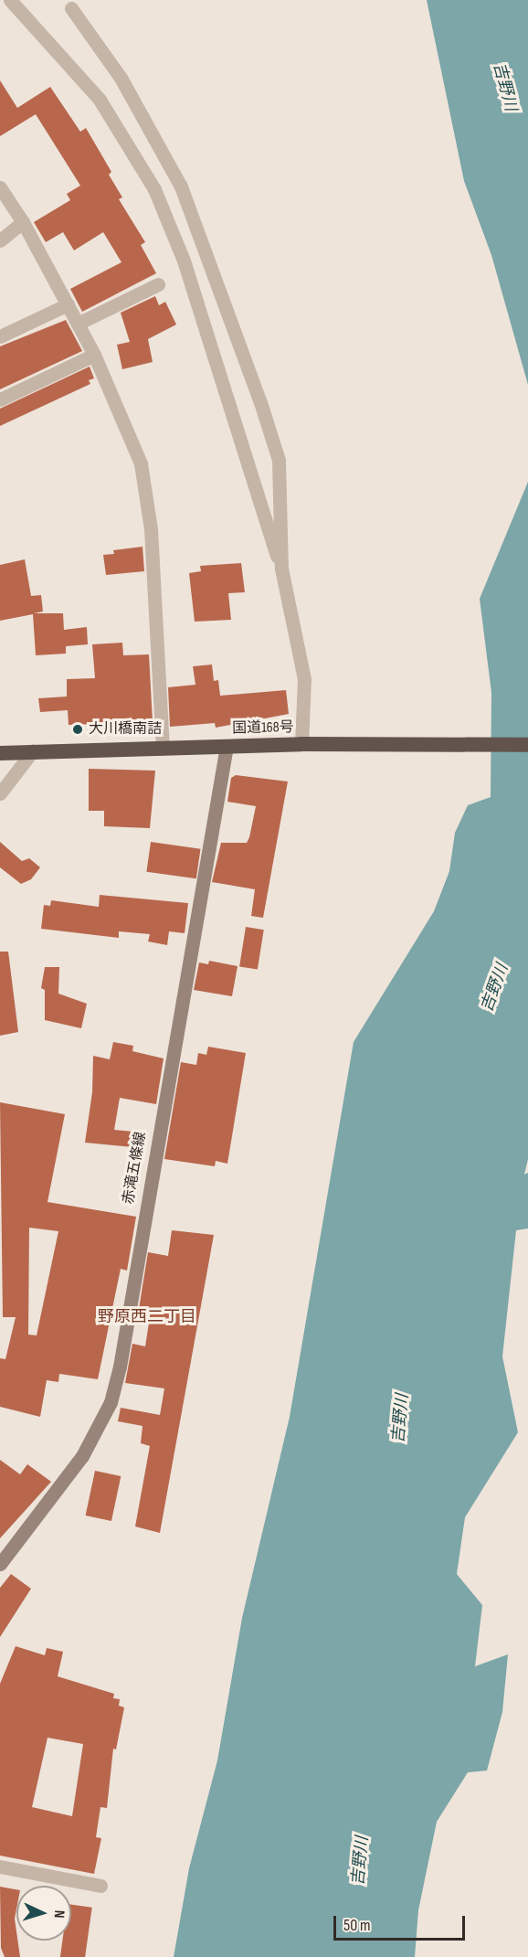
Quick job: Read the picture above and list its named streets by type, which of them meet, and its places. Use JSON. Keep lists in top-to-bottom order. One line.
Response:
{"streets":{"highway":["国道168号"],"main road":["赤滝五條線"]},"crossings":[["国道168号","赤滝五條線"]],"districts":["野原西二丁目"],"water":["吉野川"],"places":["大川橋南詰"],"scale_bar":"50 m","north":"right"}
